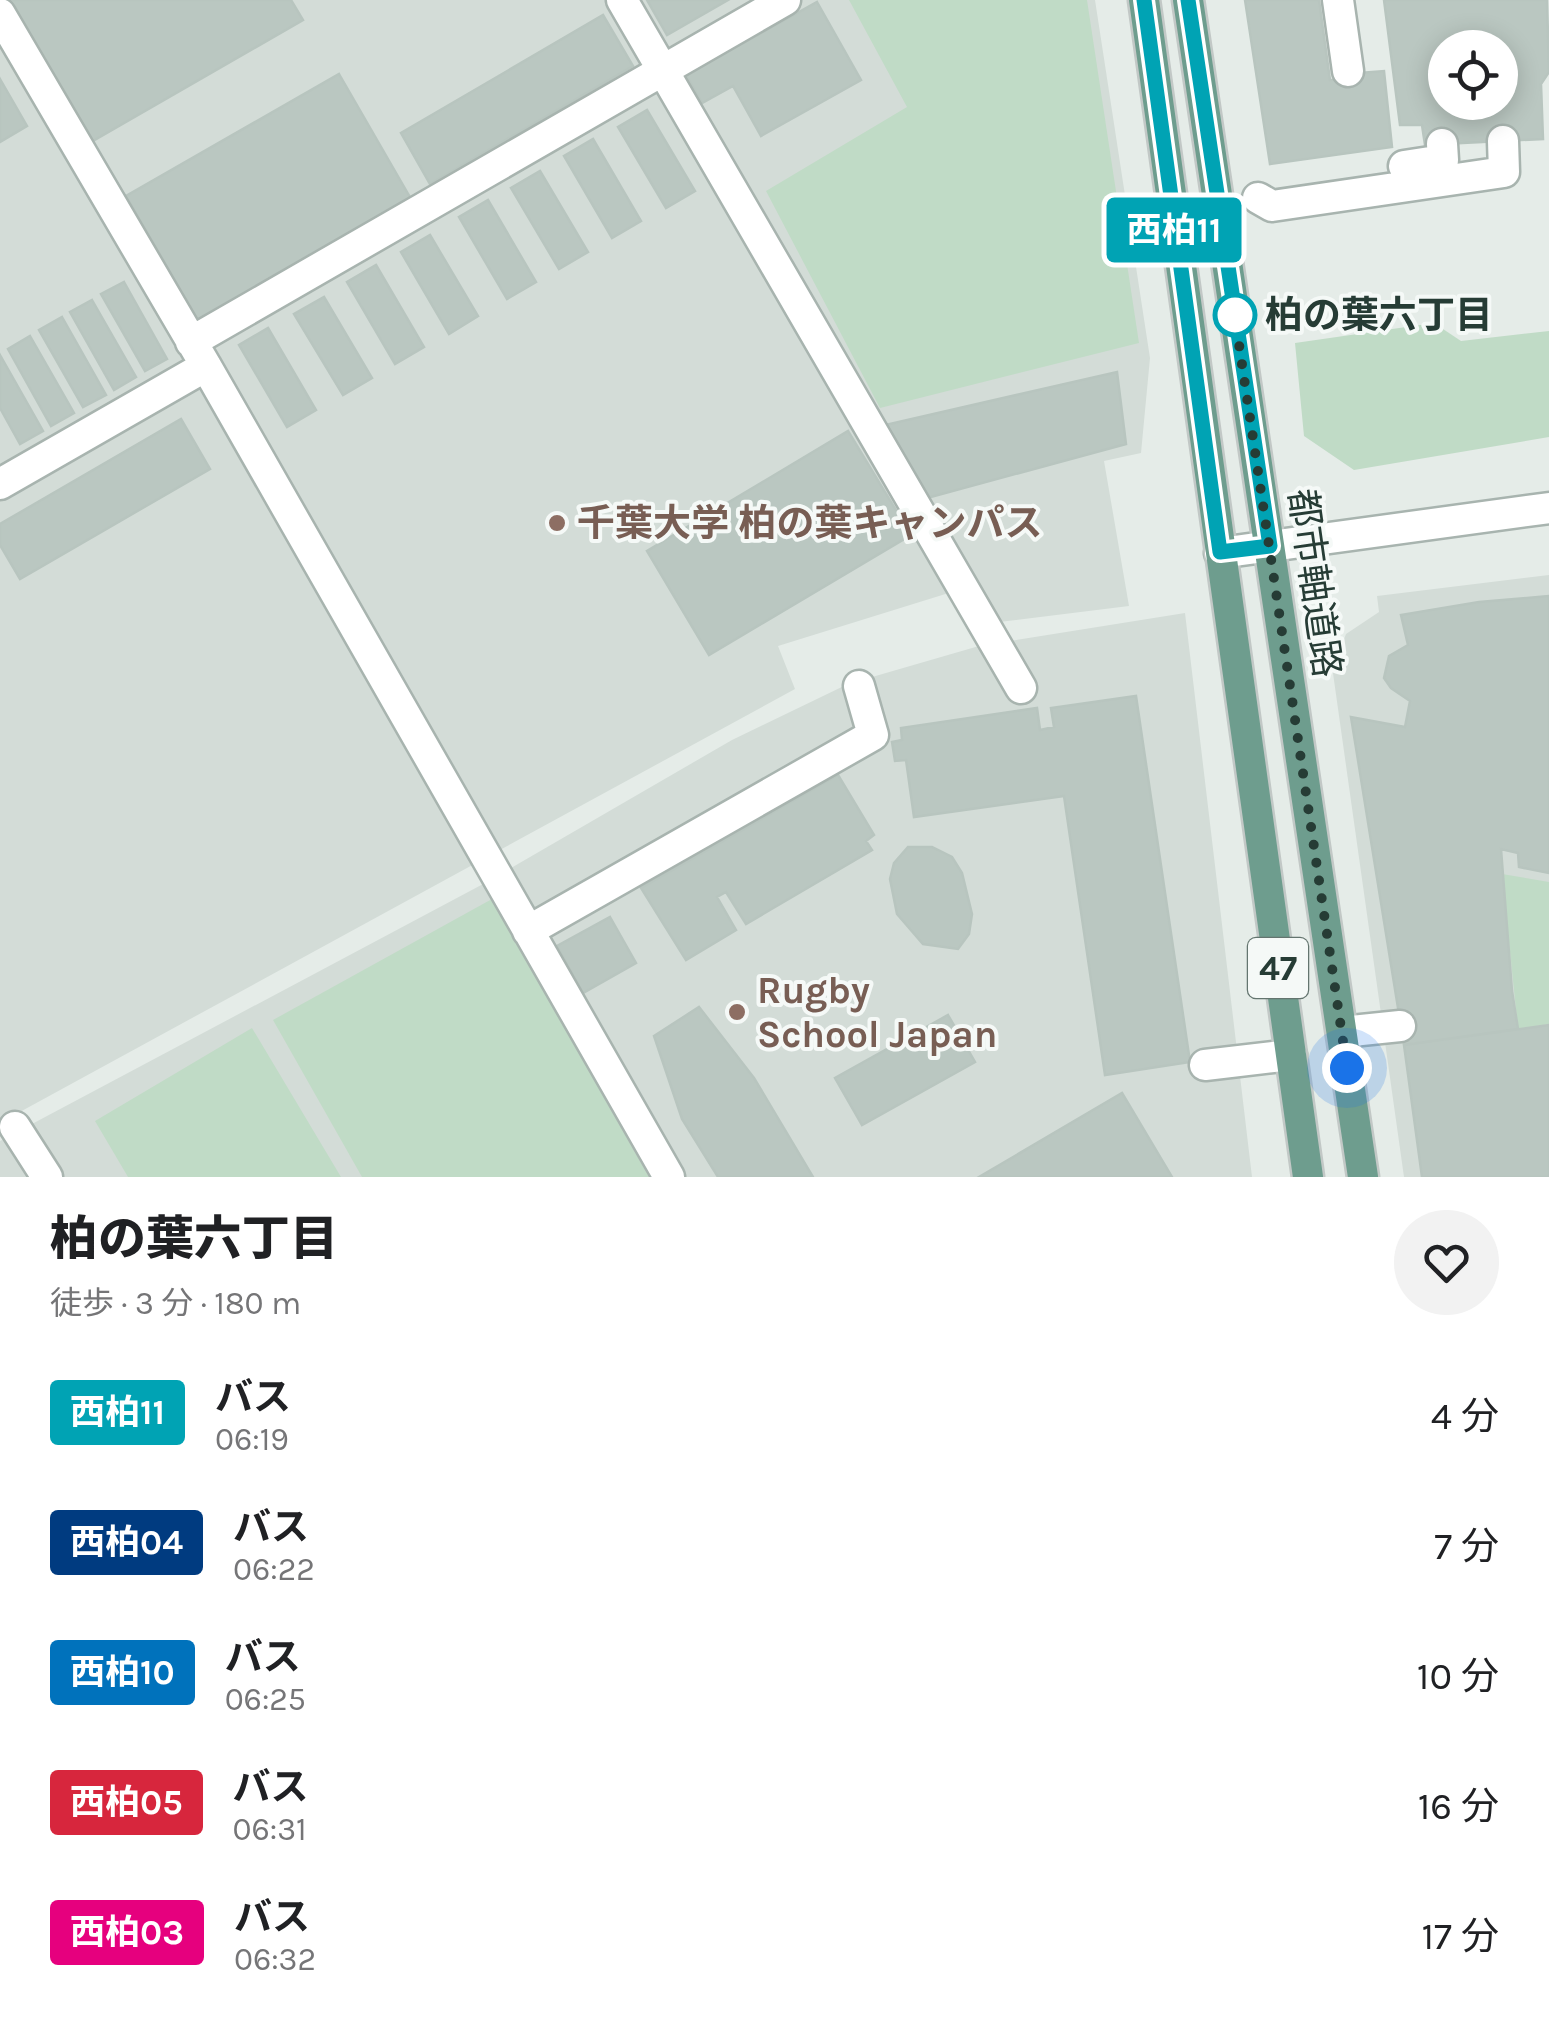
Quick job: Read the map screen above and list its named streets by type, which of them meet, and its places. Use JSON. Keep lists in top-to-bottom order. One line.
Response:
{"streets":{"main road":["都市軸道路","47"]},"places":["柏の葉六丁目","千葉大学 柏の葉キャンパス","Rugby School Japan"],"lines":["bus line 西柏11"],"page":{"on_map":"西柏11","heading":["柏の葉六丁目","徒歩 · 3 分 · 180 m"],"list":[{"mark":"西柏11","name":"バス","note":"06:19","value":"4 分"},{"mark":"西柏04","name":"バス","note":"06:22","value":"7 分"},{"mark":"西柏10","name":"バス","note":"06:25","value":"10 分"},{"mark":"西柏05","name":"バス","note":"06:31","value":"16 分"},{"mark":"西柏03","name":"バス","note":"06:32","value":"17 分"}]}}
